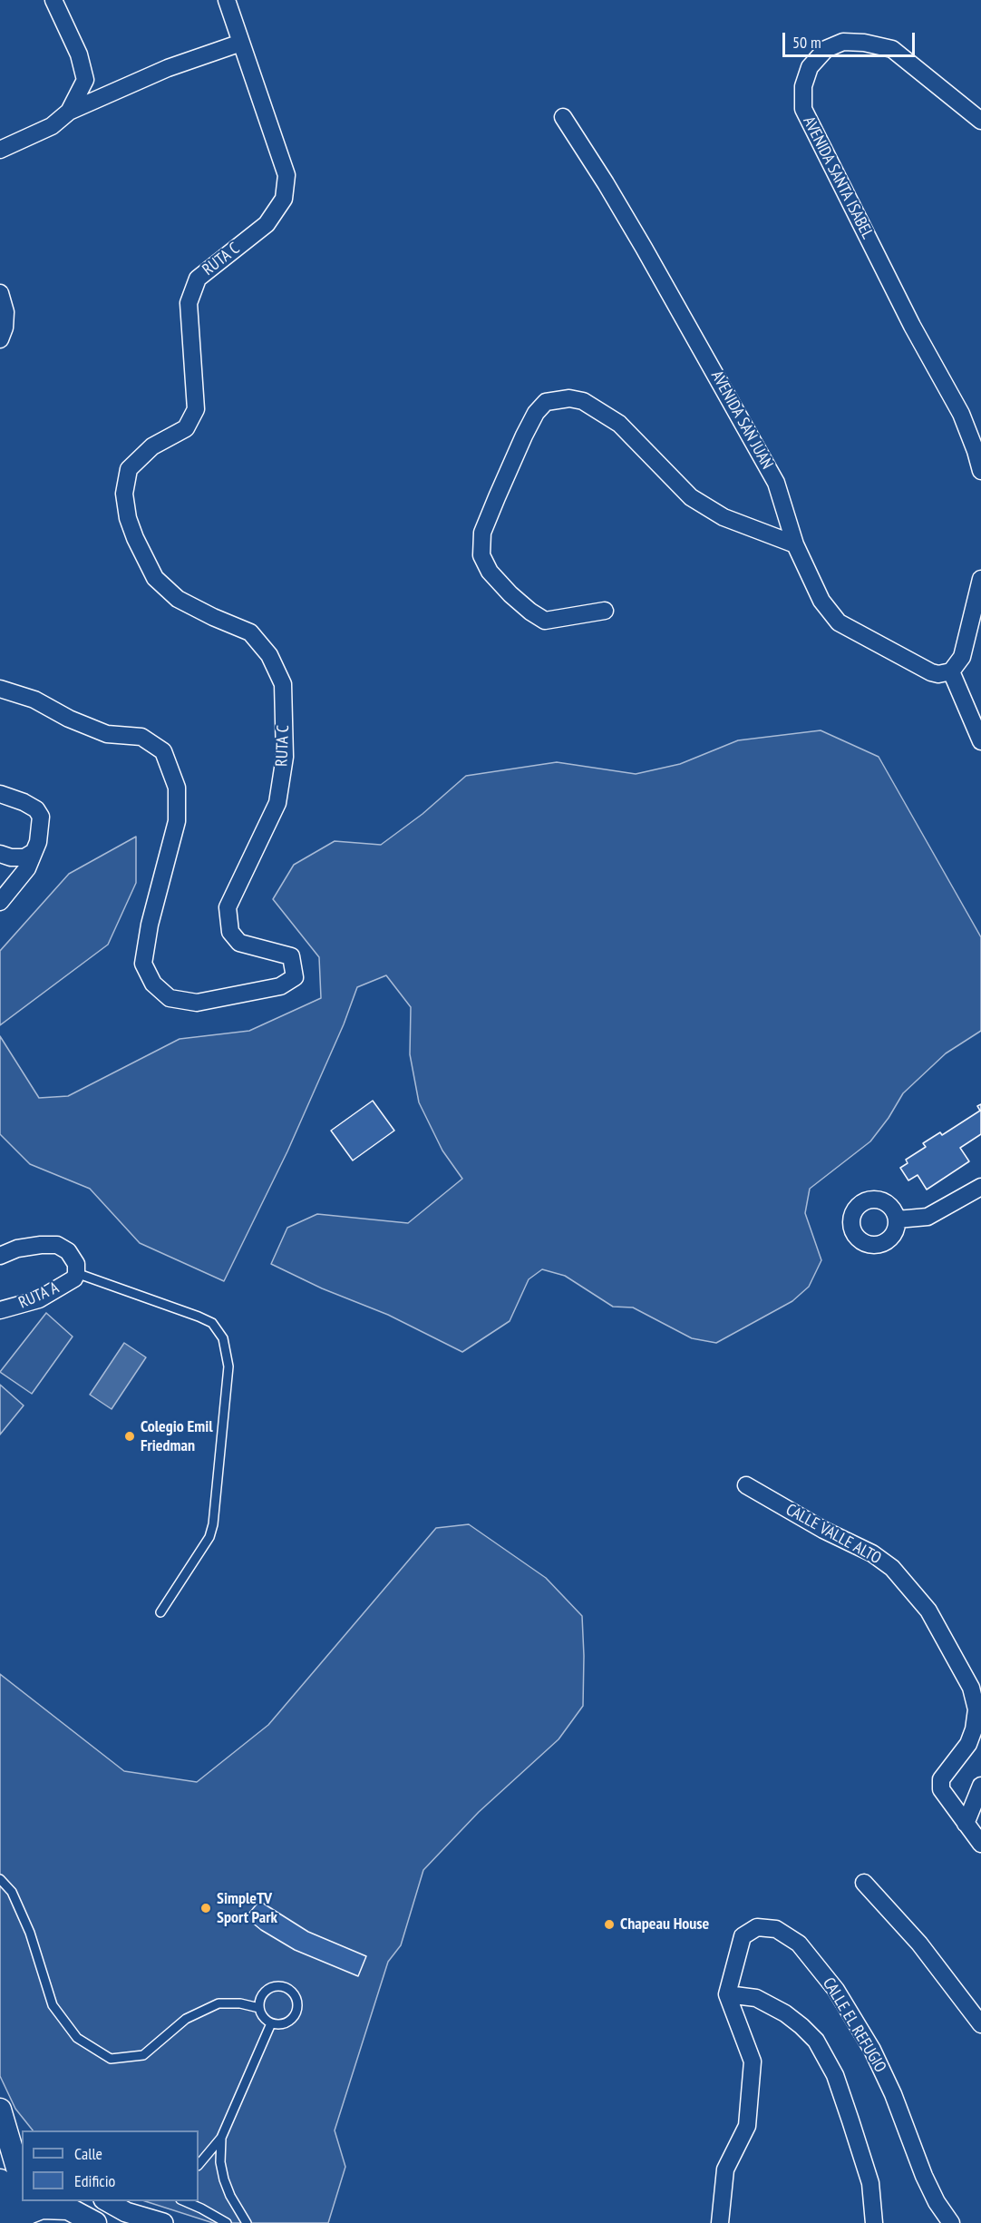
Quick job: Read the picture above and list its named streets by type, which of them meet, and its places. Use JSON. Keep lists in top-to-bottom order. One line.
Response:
{"streets":{"street":["AVENIDA SANTA ISABEL","RUTA C","AVENIDA SAN JUAN","RUTA A","CALLE VALLE ALTO","CALLE EL REFUGIO"]},"places":["Colegio Emil Friedman","SimpleTV Sport Park","Chapeau House"],"legend":["Calle","Edificio"],"scale_bar":"50 m"}
